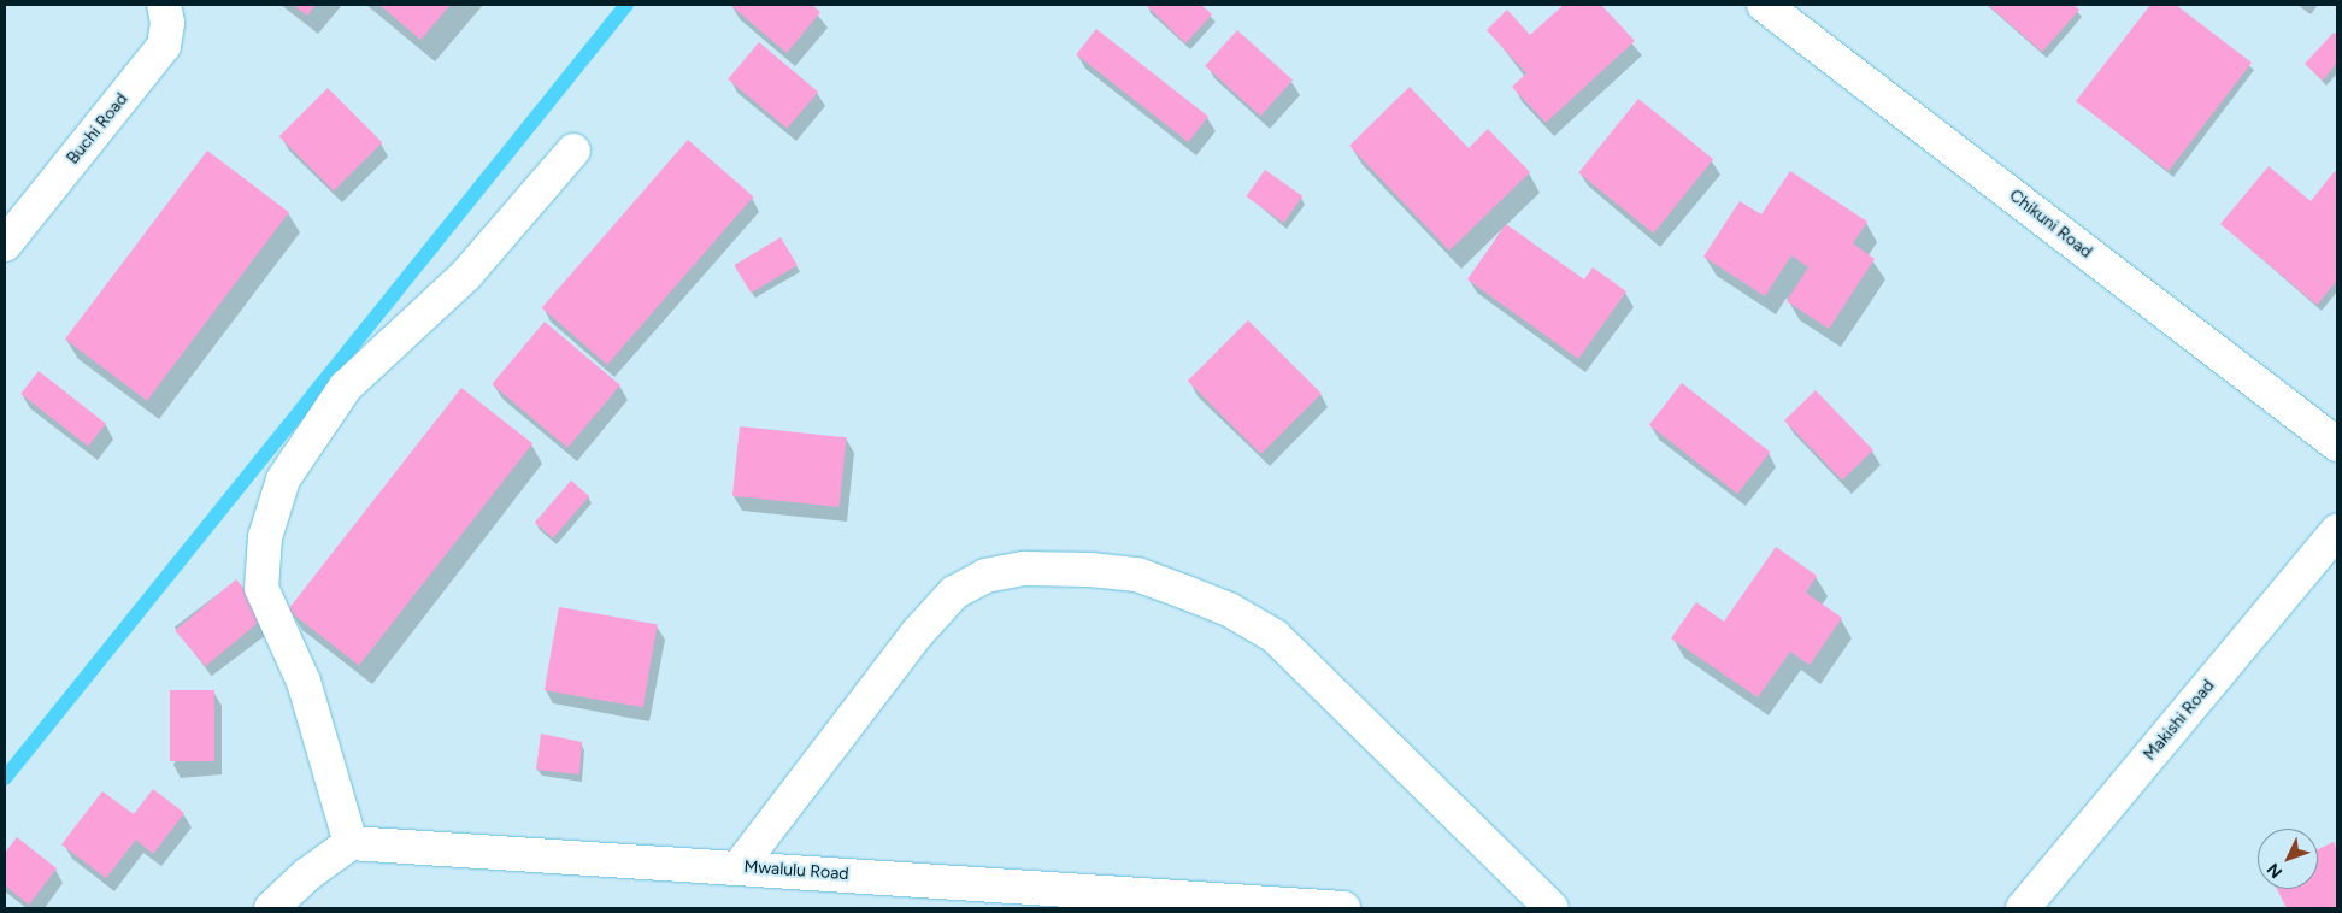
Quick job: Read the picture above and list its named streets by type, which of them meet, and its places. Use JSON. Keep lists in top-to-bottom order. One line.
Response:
{"streets":{"street":["Buchi Road","Chikuni Road","Makishi Road","Mwalulu Road"]},"north":"bottom left"}
